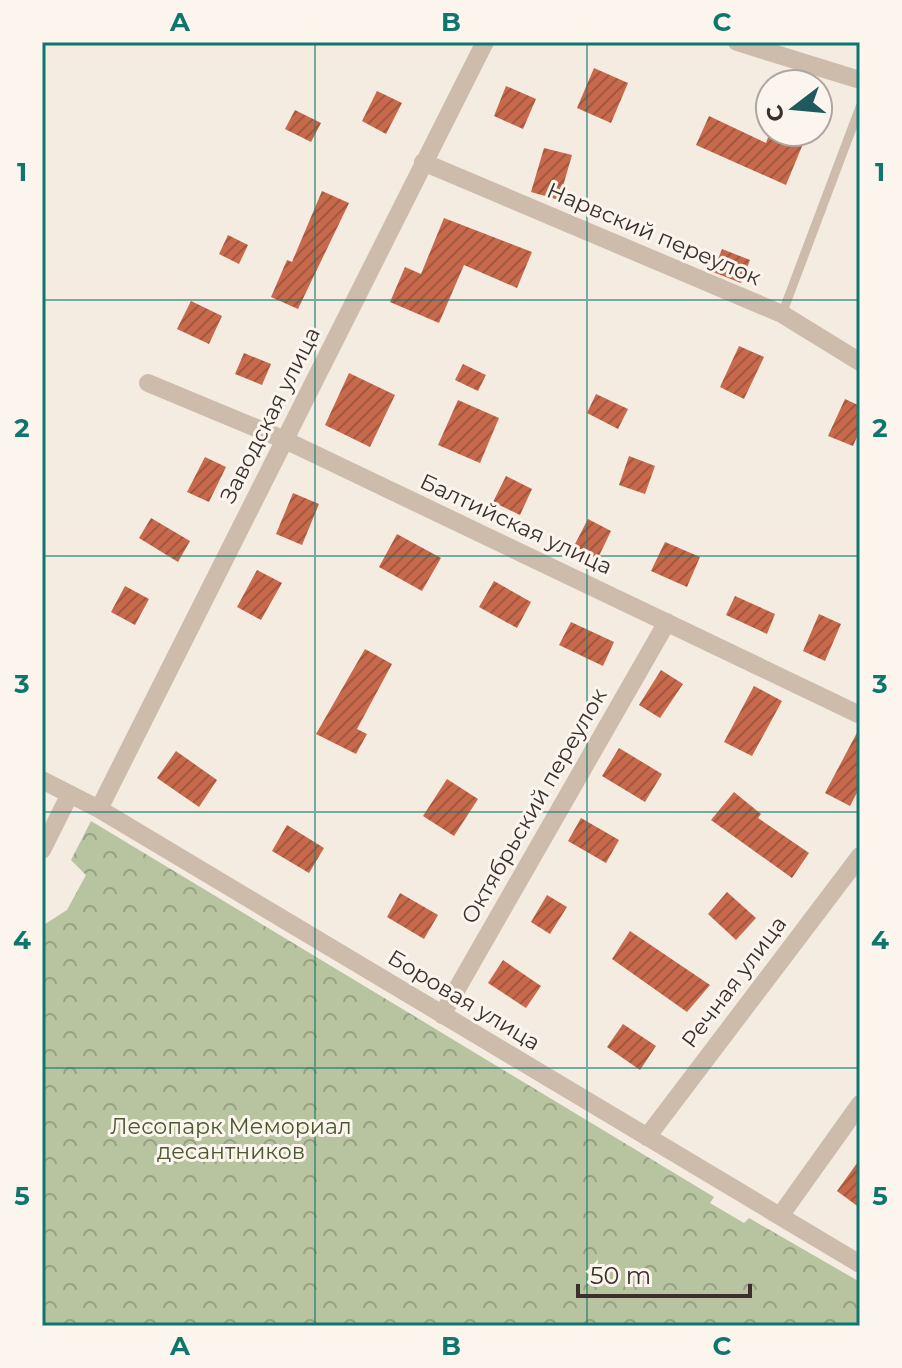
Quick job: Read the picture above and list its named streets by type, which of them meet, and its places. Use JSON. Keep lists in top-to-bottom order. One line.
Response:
{"streets":{"street":["Нарвский переулок","Заводская улица","Балтийская улица","Октябрьский переулок","Речная улица","Боровая улица"]},"crossings":[["Нарвский переулок","Заводская улица"],["Заводская улица","Балтийская улица"],["Заводская улица","Боровая улица"],["Балтийская улица","Октябрьский переулок"],["Октябрьский переулок","Боровая улица"],["Речная улица","Боровая улица"]],"parks":["Лесопарк Мемориал десантников"],"scale_bar":"50 m","north":"left","grid":{"columns":["A","B","C"],"rows":["1","2","3","4","5"]}}
